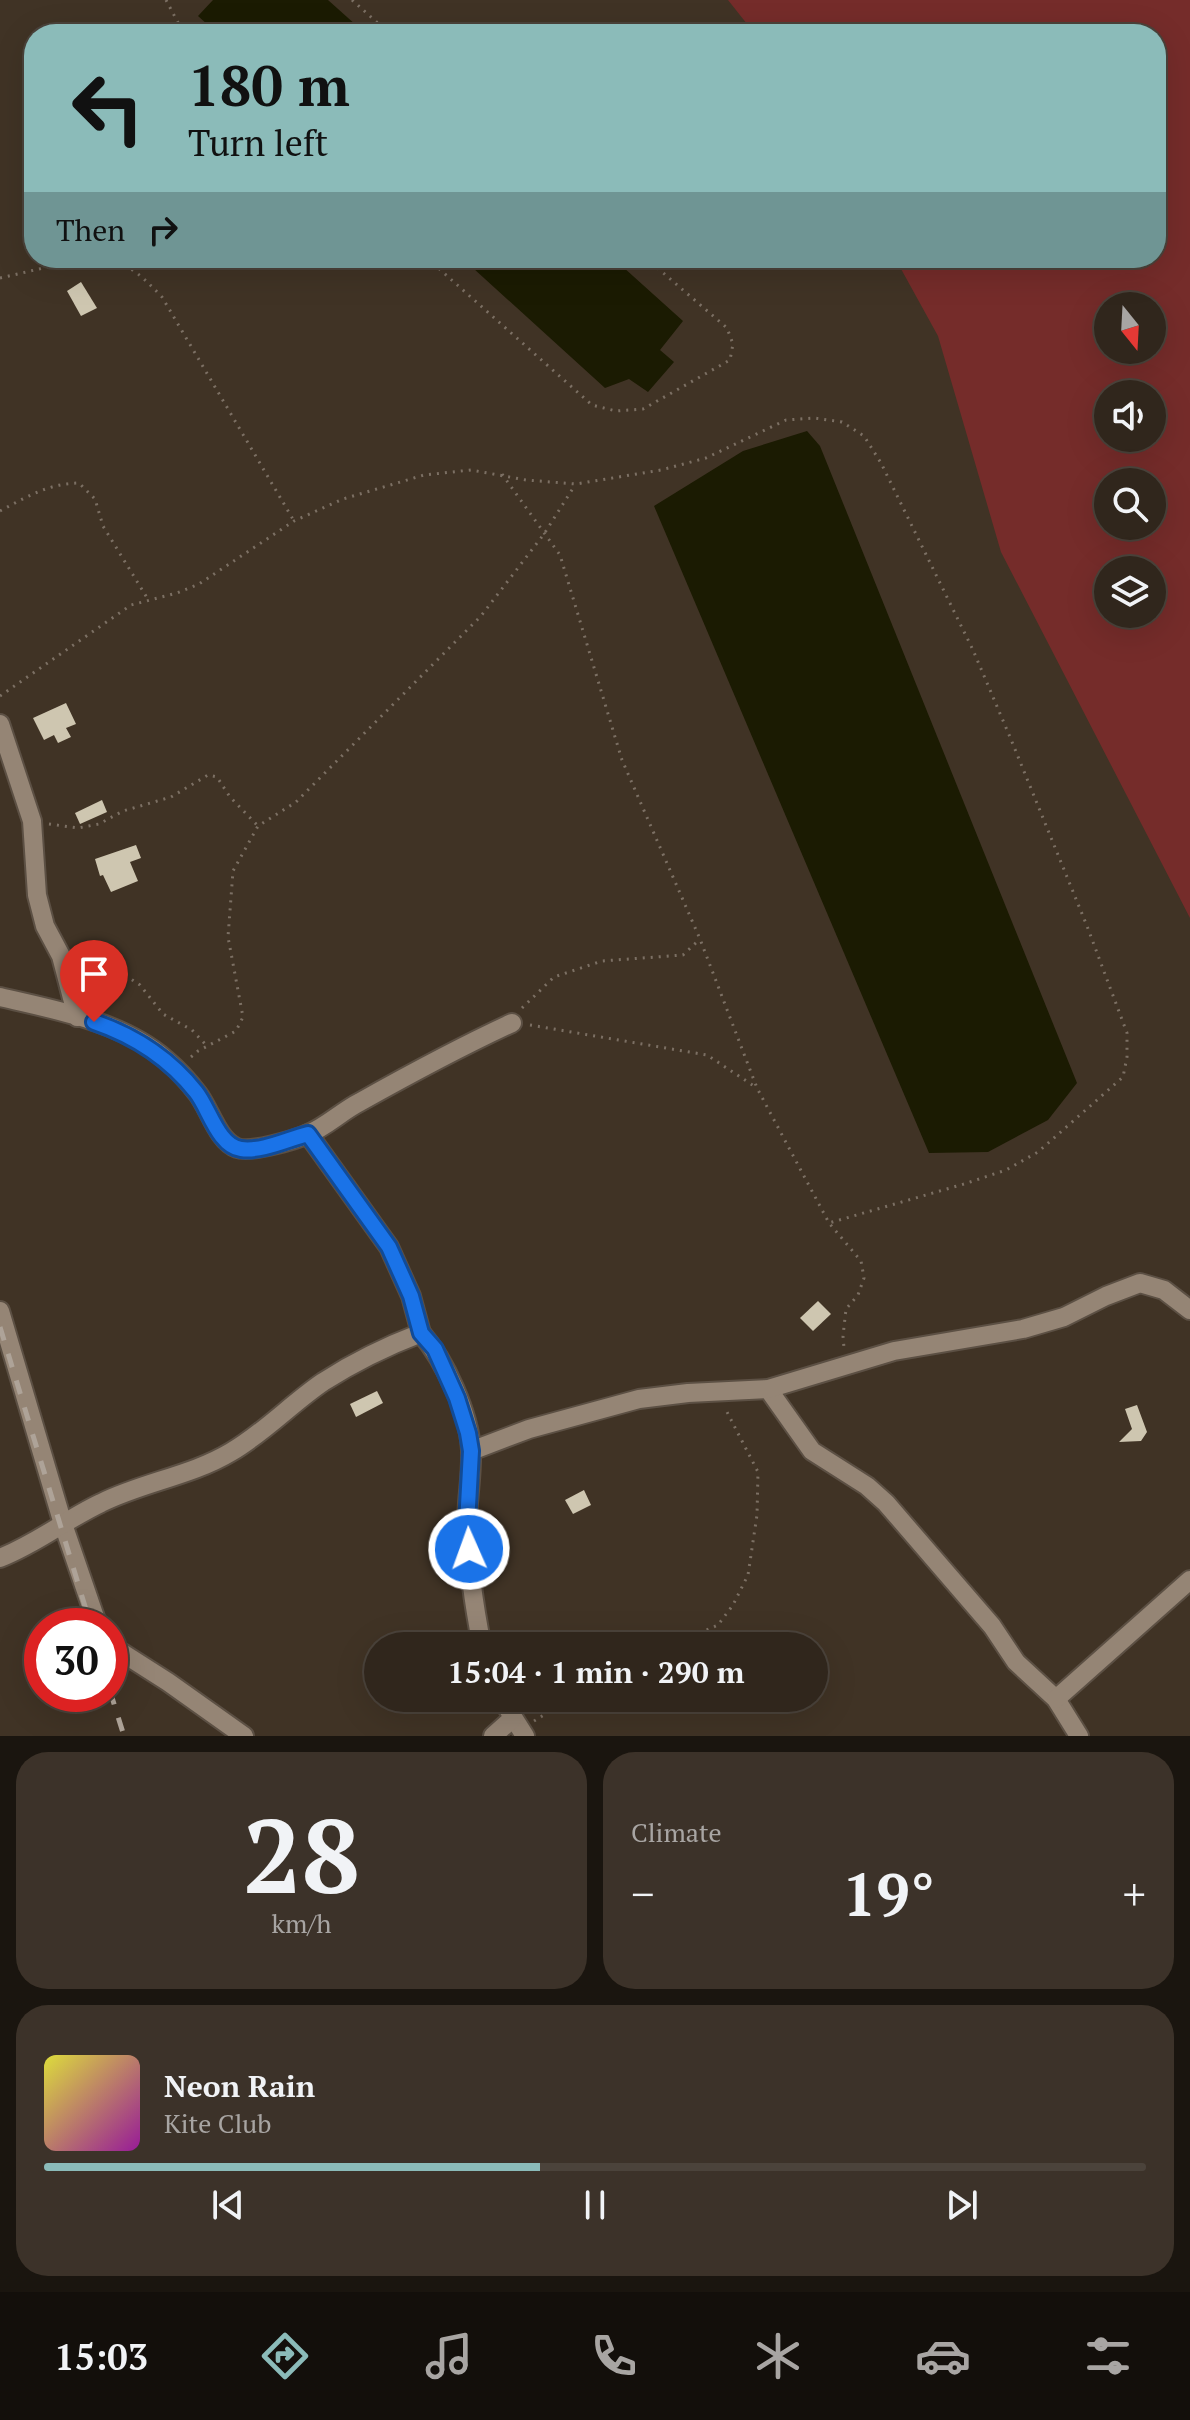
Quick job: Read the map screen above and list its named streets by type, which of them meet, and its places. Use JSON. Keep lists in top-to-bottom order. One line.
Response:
{"north":"bottom","page":{"turn":["180 m","Turn left"],"then":"Then","limit":"30","trip":"15:04 · 1 min · 290 m","tile":[["28","km/h"],"Climate"],"heat":["−","19°","+"],"song":["Neon Rain","Kite Club"],"tabs":"15:03"}}
